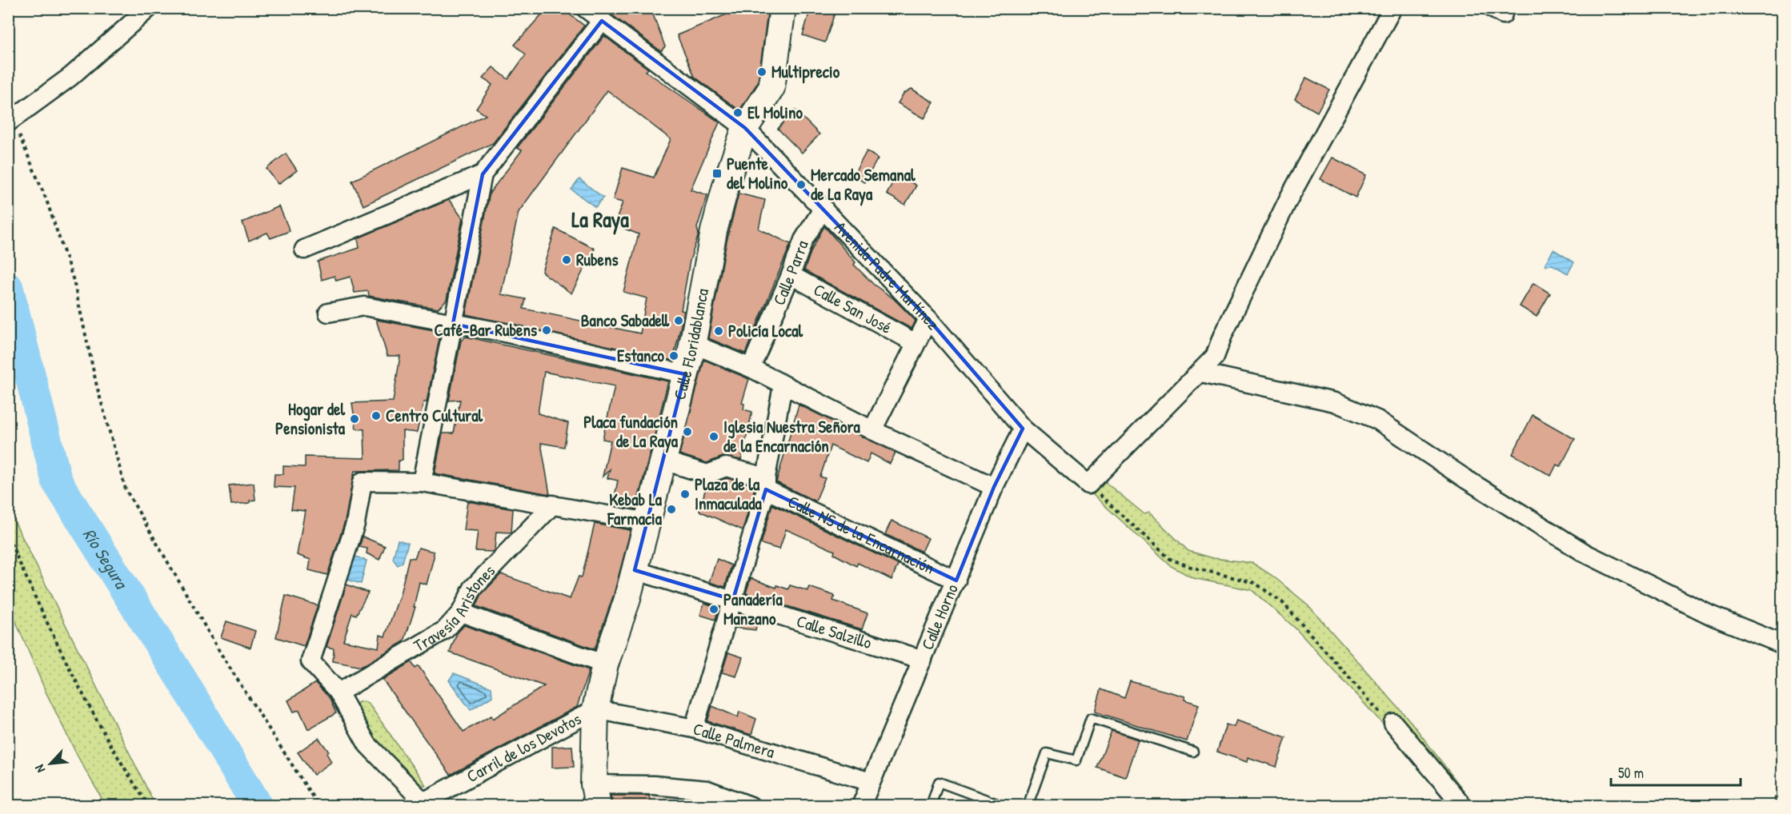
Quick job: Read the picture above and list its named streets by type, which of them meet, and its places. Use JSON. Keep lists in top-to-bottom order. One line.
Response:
{"streets":{"main road":["Calle Floridablanca"],"street":["Calle Parra","Avenida Padre Martínez","Calle San José","Calle NS de la Encarnación","Travesía Aristones","Calle Horno","Calle Salzillo","Calle Palmera","Carril de los Devotos"]},"crossings":[["Calle Parra","Avenida Padre Martínez"],["Calle Parra","Calle San José"],["Avenida Padre Martínez","Calle Floridablanca"],["Avenida Padre Martínez","Calle Horno"],["Calle Floridablanca","Calle NS de la Encarnación"],["Calle Floridablanca","Calle Salzillo"],["Calle Floridablanca","Calle Palmera"],["Calle Floridablanca","Carril de los Devotos"],["Calle NS de la Encarnación","Calle Horno"],["Travesía Aristones","Carril de los Devotos"],["Calle Horno","Calle Salzillo"],["Calle Horno","Calle Palmera"],["Calle Palmera","Carril de los Devotos"]],"districts":["La Raya"],"water":["Río Segura"],"places":{"other":["Multiprecio","El Molino","Mercado Semanal de La Raya","Rubens","Banco Sabadell","Café-Bar Rubens","Policía Local","Estanco","Centro Cultural","Hogar del Pensionista","Placa fundación de La Raya","Iglesia Nuestra Señora de la Encarnación","Plaza de la Inmaculada","Kebab La Farmacia","Panadería Manzano"],"transit":["Puente del Molino"]},"scale_bar":"50 m","north":"bottom left"}
